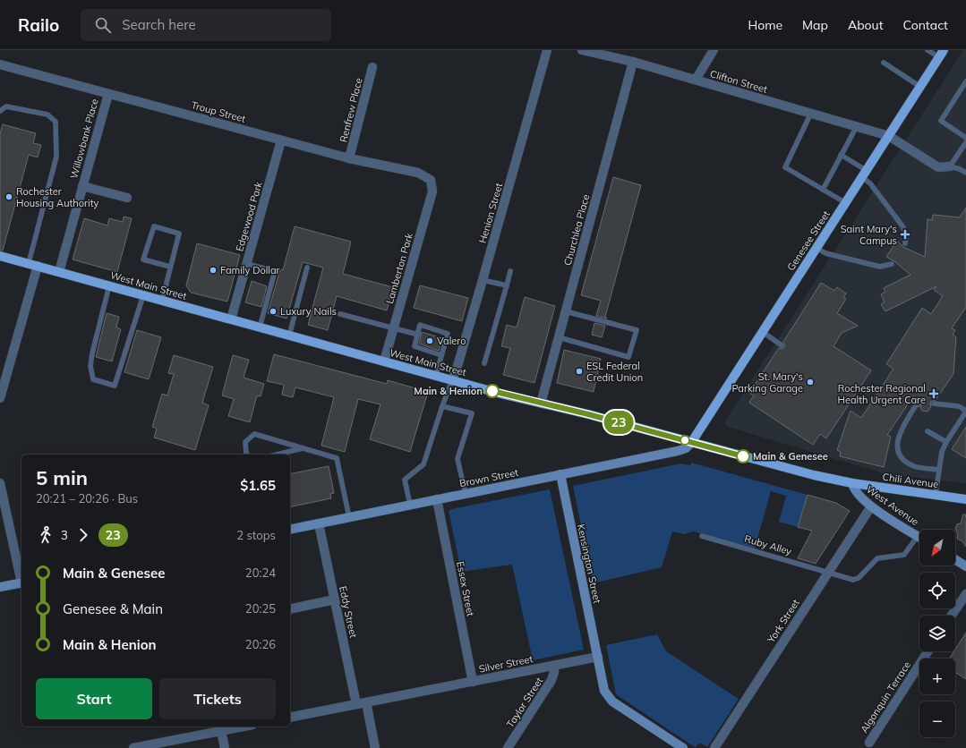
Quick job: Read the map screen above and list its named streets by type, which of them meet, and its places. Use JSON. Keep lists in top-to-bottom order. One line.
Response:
{"streets":{"main road":["Genesee Street","West Main Street","Brown Street","Chili Avenue","West Avenue","Kensington Street"],"street":["Clifton Street","Renfrew Place","Troup Street","Willowbank Place","Henion Street","Edgewood Park","Churchlea Place","Lamberton Park","Essex Street","Eddy Street","York Street","Silver Street","Algonquin Terrace","Taylor Street"],"lane":["Ruby Alley"]},"crossings":[["Clifton Street","Churchlea Place"],["Clifton Street","Genesee Street"],["Renfrew Place","Troup Street"],["Troup Street","Willowbank Place"],["Troup Street","Edgewood Park"],["Troup Street","Lamberton Park"],["Willowbank Place","West Main Street"],["Henion Street","West Main Street"],["Edgewood Park","West Main Street"],["Churchlea Place","West Main Street"],["Genesee Street","West Main Street"],["Genesee Street","Brown Street"],["Lamberton Park","West Main Street"],["West Main Street","Brown Street"],["West Main Street","Chili Avenue"],["West Main Street","West Avenue"],["Brown Street","Kensington Street"],["Brown Street","Essex Street"],["Brown Street","Eddy Street"],["Chili Avenue","West Avenue"],["West Avenue","Ruby Alley"],["West Avenue","York Street"],["Ruby Alley","York Street"],["Kensington Street","Silver Street"],["Essex Street","Silver Street"],["Eddy Street","Silver Street"],["Silver Street","Taylor Street"]],"places":{"other":["Rochester Housing Authority","Family Dollar","Luxury Nails","Valero","ESL Federal Credit Union","St. Mary's Parking Garage","Main & Henion","Main & Genesee"],"health":["Saint Mary's Campus","Rochester Regional Health Urgent Care"]},"lines":["bus line 23"],"north":"bottom left","page":{"header":"Railo","search":"Search here","nav":["Home","Map","About","Contact"],"on_map":"23","heading":["5 min","20:21 – 20:26 · Bus","$1.65"],"legs":["3","23","2 stops"],"map_buttons":["+","−"],"list":[{"name":"Main & Genesee","value":"20:24"},{"name":"Genesee & Main","value":"20:25"},{"name":"Main & Henion","value":"20:26"}],"buttons":["Start","Tickets"]}}
